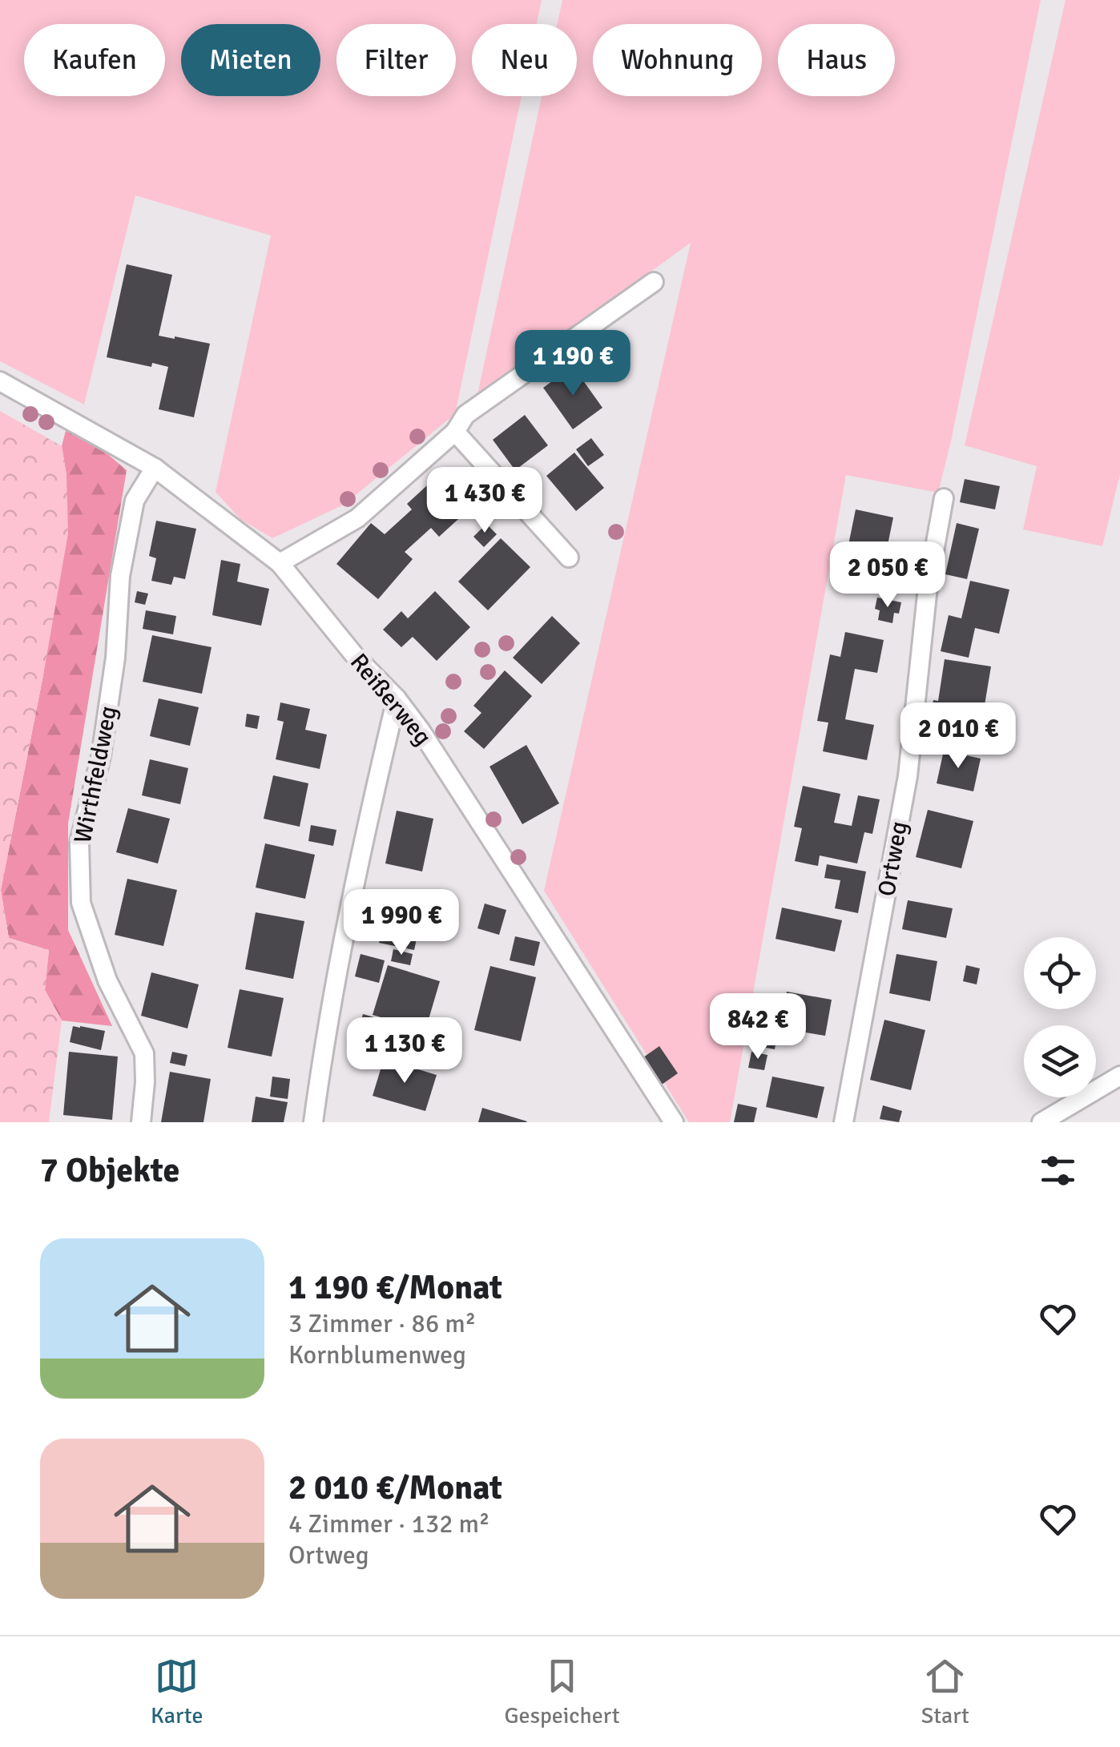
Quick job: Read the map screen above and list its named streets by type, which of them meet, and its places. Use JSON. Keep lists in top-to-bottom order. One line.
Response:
{"streets":{"street":["Reißerweg","Wirthfeldweg","Ortweg"]},"crossings":[["Reißerweg","Wirthfeldweg"]],"page":{"chip":["Kaufen","Mieten","Filter","Neu","Wohnung","Haus"],"price":["1 190 €","1 430 €","2 050 €","2 010 €","1 990 €","842 €","1 130 €"],"heading":"7 Objekte","list":[{"name":"1 190 €/Monat","note":"3 Zimmer · 86 m² · Kornblumenweg"},{"name":"2 010 €/Monat","note":"4 Zimmer · 132 m² · Ortweg"}],"tabs":["Karte","Gespeichert","Start"]}}
